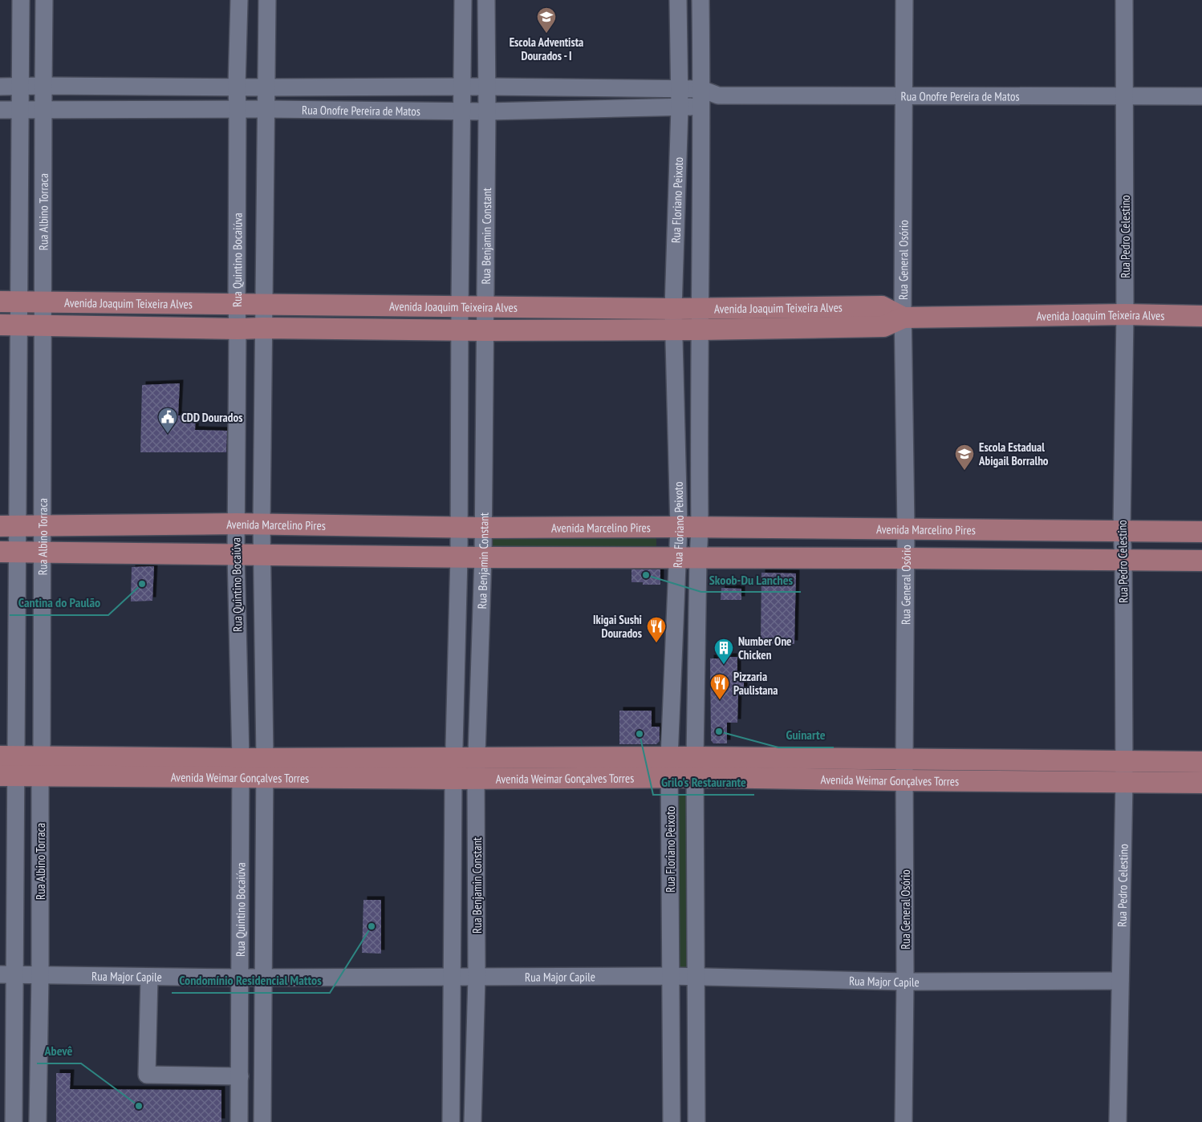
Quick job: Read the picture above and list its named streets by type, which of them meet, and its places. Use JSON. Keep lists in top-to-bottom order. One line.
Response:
{"streets":{"main road":["Avenida Joaquim Teixeira Alves","Avenida Marcelino Pires","Avenida Weimar Gonçalves Torres"],"street":["Rua Onofre Pereira de Matos","Rua Floriano Peixoto","Rua Albino Torraca","Rua Benjamin Constant","Rua Pedro Celestino","Rua Quintino Bocaiúva","Rua General Osório","Rua Major Capile"]},"crossings":[["Rua Onofre Pereira de Matos","Rua Floriano Peixoto"],["Rua Onofre Pereira de Matos","Rua Albino Torraca"],["Rua Onofre Pereira de Matos","Rua Benjamin Constant"],["Rua Onofre Pereira de Matos","Rua Pedro Celestino"],["Rua Onofre Pereira de Matos","Rua Quintino Bocaiúva"],["Rua Onofre Pereira de Matos","Rua General Osório"],["Rua Floriano Peixoto","Avenida Joaquim Teixeira Alves"],["Rua Floriano Peixoto","Avenida Marcelino Pires"],["Rua Floriano Peixoto","Avenida Weimar Gonçalves Torres"],["Rua Floriano Peixoto","Rua Major Capile"],["Rua Albino Torraca","Avenida Joaquim Teixeira Alves"],["Rua Albino Torraca","Avenida Marcelino Pires"],["Rua Albino Torraca","Avenida Weimar Gonçalves Torres"],["Rua Albino Torraca","Rua Major Capile"],["Rua Benjamin Constant","Avenida Joaquim Teixeira Alves"],["Rua Benjamin Constant","Avenida Marcelino Pires"],["Rua Benjamin Constant","Avenida Weimar Gonçalves Torres"],["Rua Benjamin Constant","Rua Major Capile"],["Rua Pedro Celestino","Avenida Joaquim Teixeira Alves"],["Rua Pedro Celestino","Avenida Marcelino Pires"],["Rua Pedro Celestino","Avenida Weimar Gonçalves Torres"],["Rua Pedro Celestino","Rua Major Capile"],["Rua Quintino Bocaiúva","Avenida Joaquim Teixeira Alves"],["Rua Quintino Bocaiúva","Avenida Marcelino Pires"],["Rua Quintino Bocaiúva","Avenida Weimar Gonçalves Torres"],["Rua Quintino Bocaiúva","Rua Major Capile"],["Rua General Osório","Avenida Joaquim Teixeira Alves"],["Rua General Osório","Avenida Marcelino Pires"],["Rua General Osório","Avenida Weimar Gonçalves Torres"],["Rua General Osório","Rua Major Capile"]],"places":{"school or university":["Escola Adventista Dourados - I","Escola Estadual Abigail Borralho"],"public building":["CDD Dourados"],"other":["Skoob-Du Lanches","Cantina do Paulão","Guinarte","Grilo's Restaurante","Condomínio Residencial Mattos","Abevê"],"restaurant":["Ikigai Sushi Dourados","Pizzaria Paulistana"],"building":["Number One Chicken"]}}
